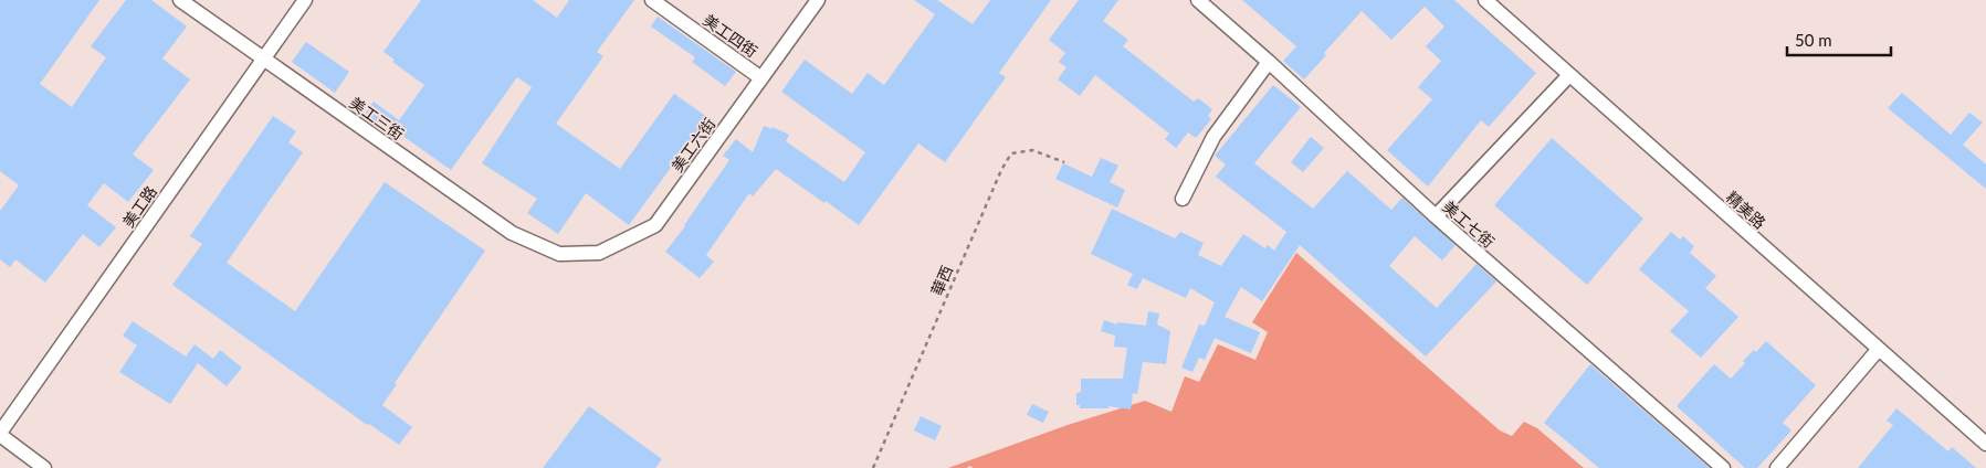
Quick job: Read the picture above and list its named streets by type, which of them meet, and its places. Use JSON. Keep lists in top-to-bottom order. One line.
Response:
{"streets":{"street":["美工四街","美工三街","美工六街","美工路","精美路","美工七街"],"path":["華西"]},"crossings":[["美工四街","美工六街"],["美工三街","美工六街"],["美工三街","美工路"]],"scale_bar":"50 m"}
